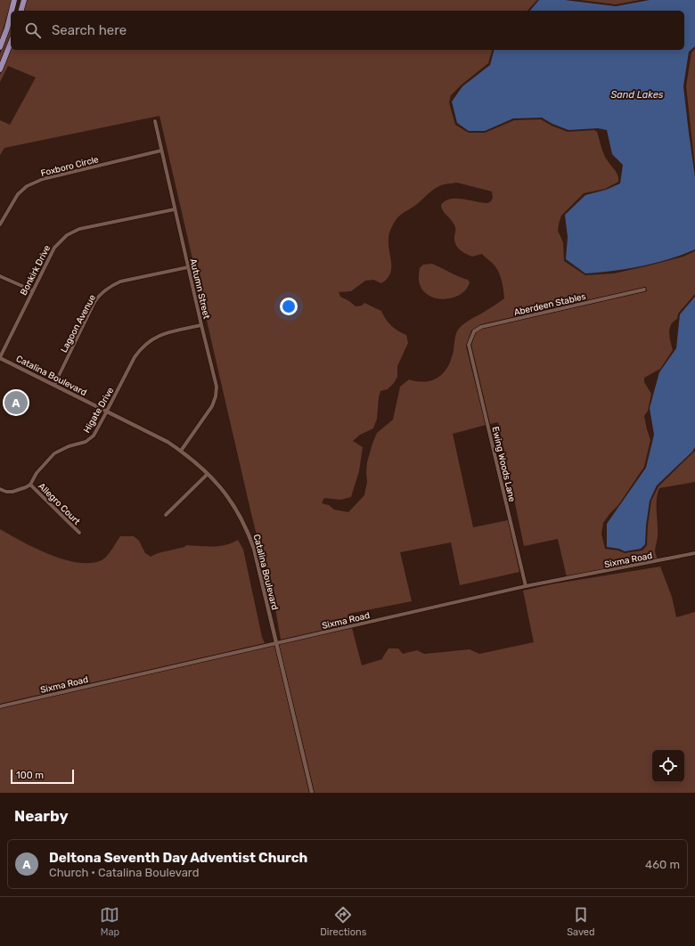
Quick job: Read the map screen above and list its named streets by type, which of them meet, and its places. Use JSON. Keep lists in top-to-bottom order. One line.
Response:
{"streets":{"street":["Foxboro Circle","Bonkirk Drive","Autumn Street","Aberdeen Stables","Lagoon Avenue","Catalina Boulevard","Higate Drive","Ewing Woods Lane","Allegro Court","Sixma Road"]},"crossings":[["Foxboro Circle","Autumn Street"],["Bonkirk Drive","Autumn Street"],["Bonkirk Drive","Catalina Boulevard"],["Autumn Street","Lagoon Avenue"],["Autumn Street","Catalina Boulevard"],["Autumn Street","Higate Drive"],["Aberdeen Stables","Ewing Woods Lane"],["Lagoon Avenue","Catalina Boulevard"],["Catalina Boulevard","Higate Drive"],["Catalina Boulevard","Sixma Road"],["Higate Drive","Allegro Court"],["Ewing Woods Lane","Sixma Road"]],"water":["Sand Lakes"],"scale_bar":"100 m","page":{"search":"Search here","pins":"A","scale":"100 m","heading":"Nearby","list":[{"mark":"A","name":"Deltona Seventh Day Adventist Church","note":"Church · Catalina Boulevard","value":"460 m"}],"nav":["Map","Directions","Saved"]}}
